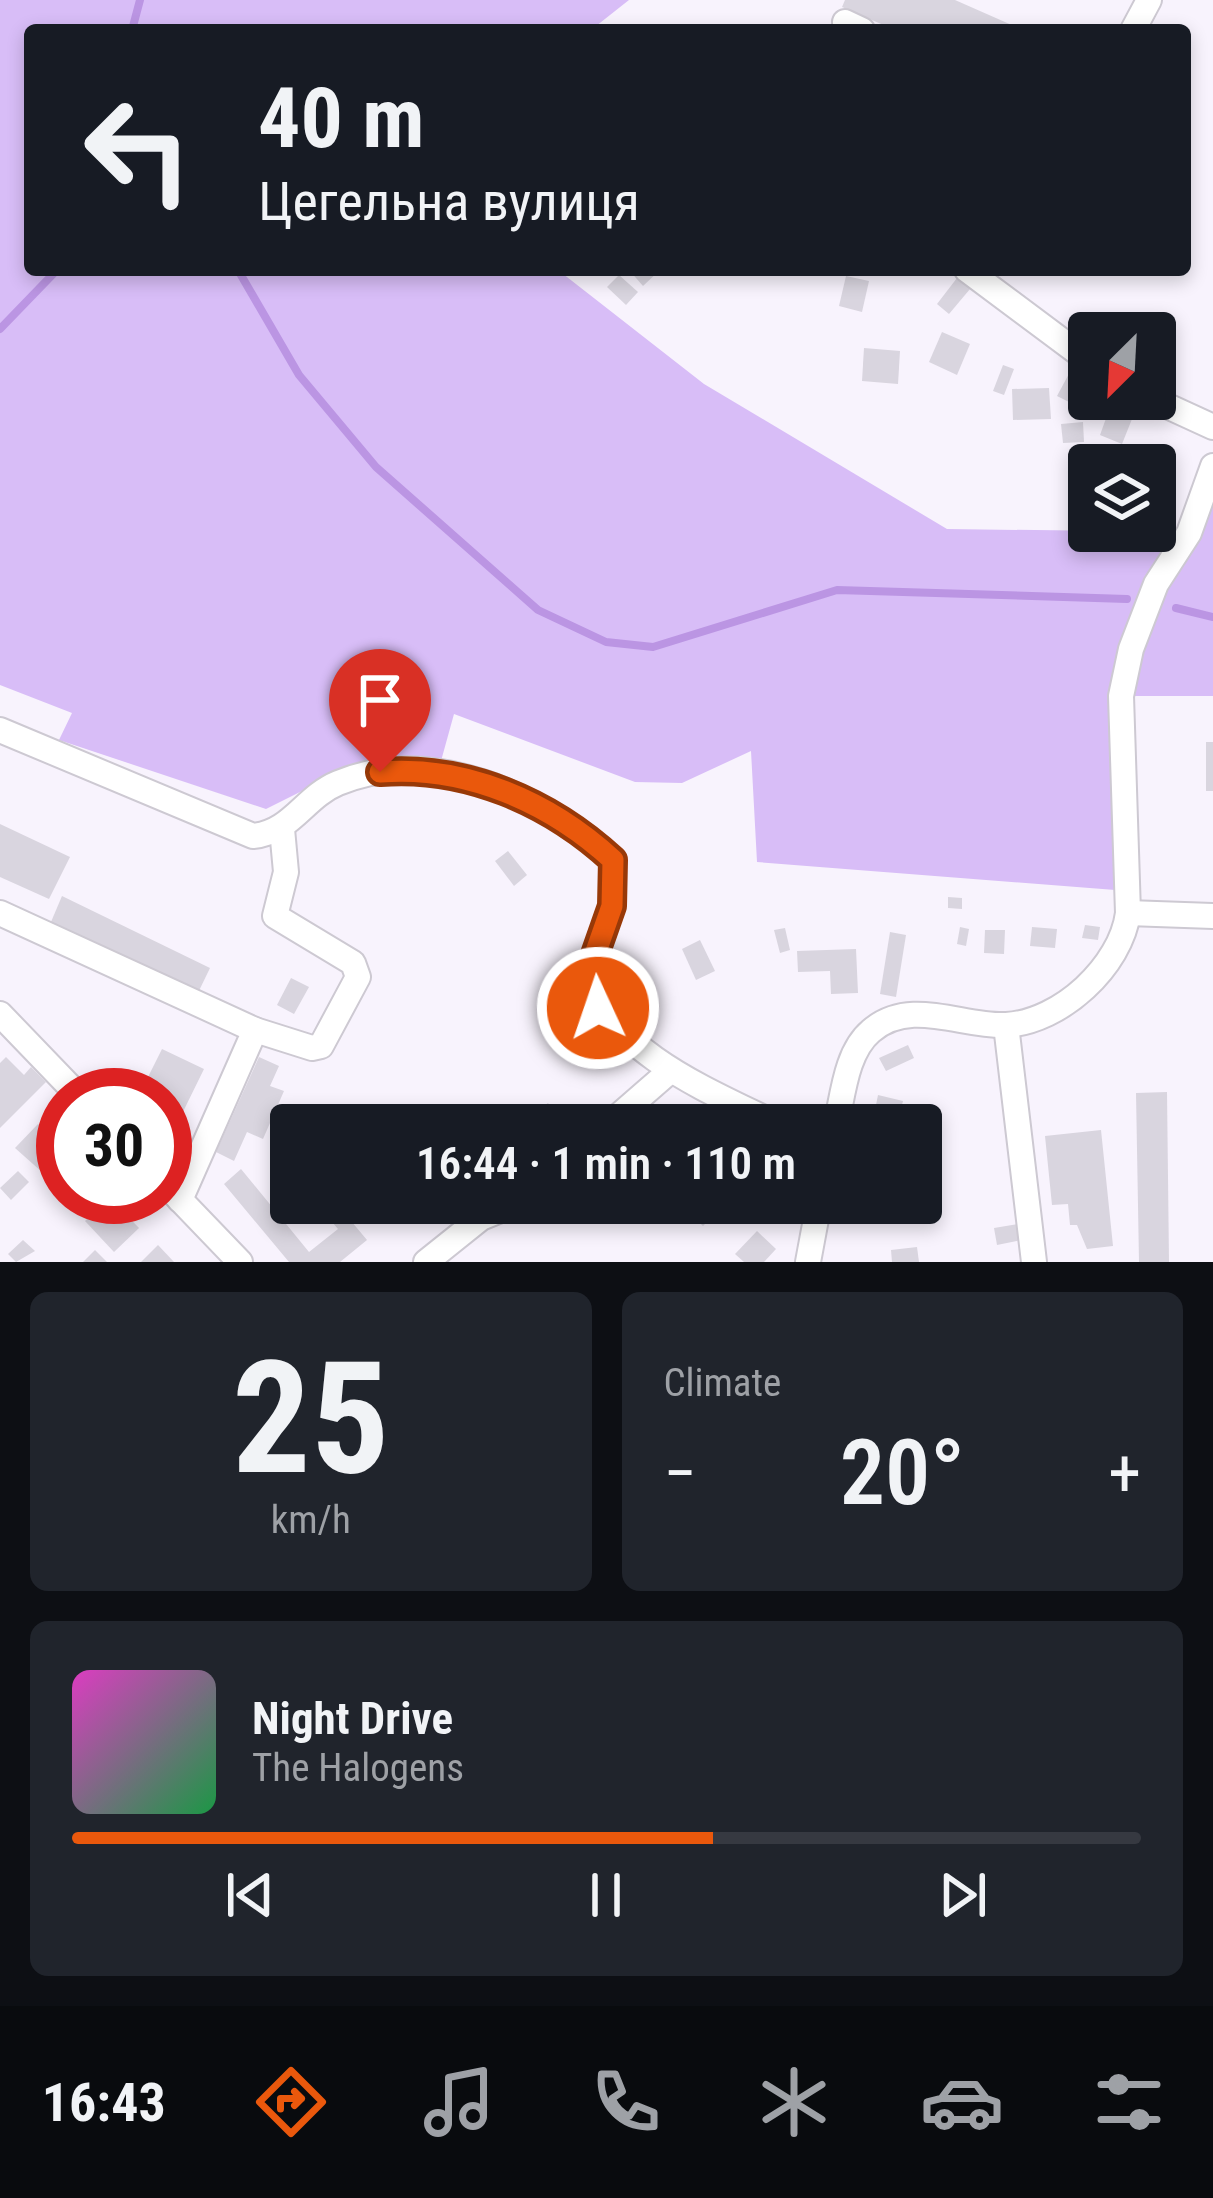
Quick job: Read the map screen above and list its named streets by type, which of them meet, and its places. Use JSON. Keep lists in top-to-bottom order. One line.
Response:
{"north":"bottom left","page":{"turn":["40 m","Цегельна вулиця"],"limit":"30","trip":"16:44 · 1 min · 110 m","tile":[["25","km/h"],"Climate"],"heat":["−","20°","+"],"song":["Night Drive","The Halogens"],"tabs":"16:43"}}
